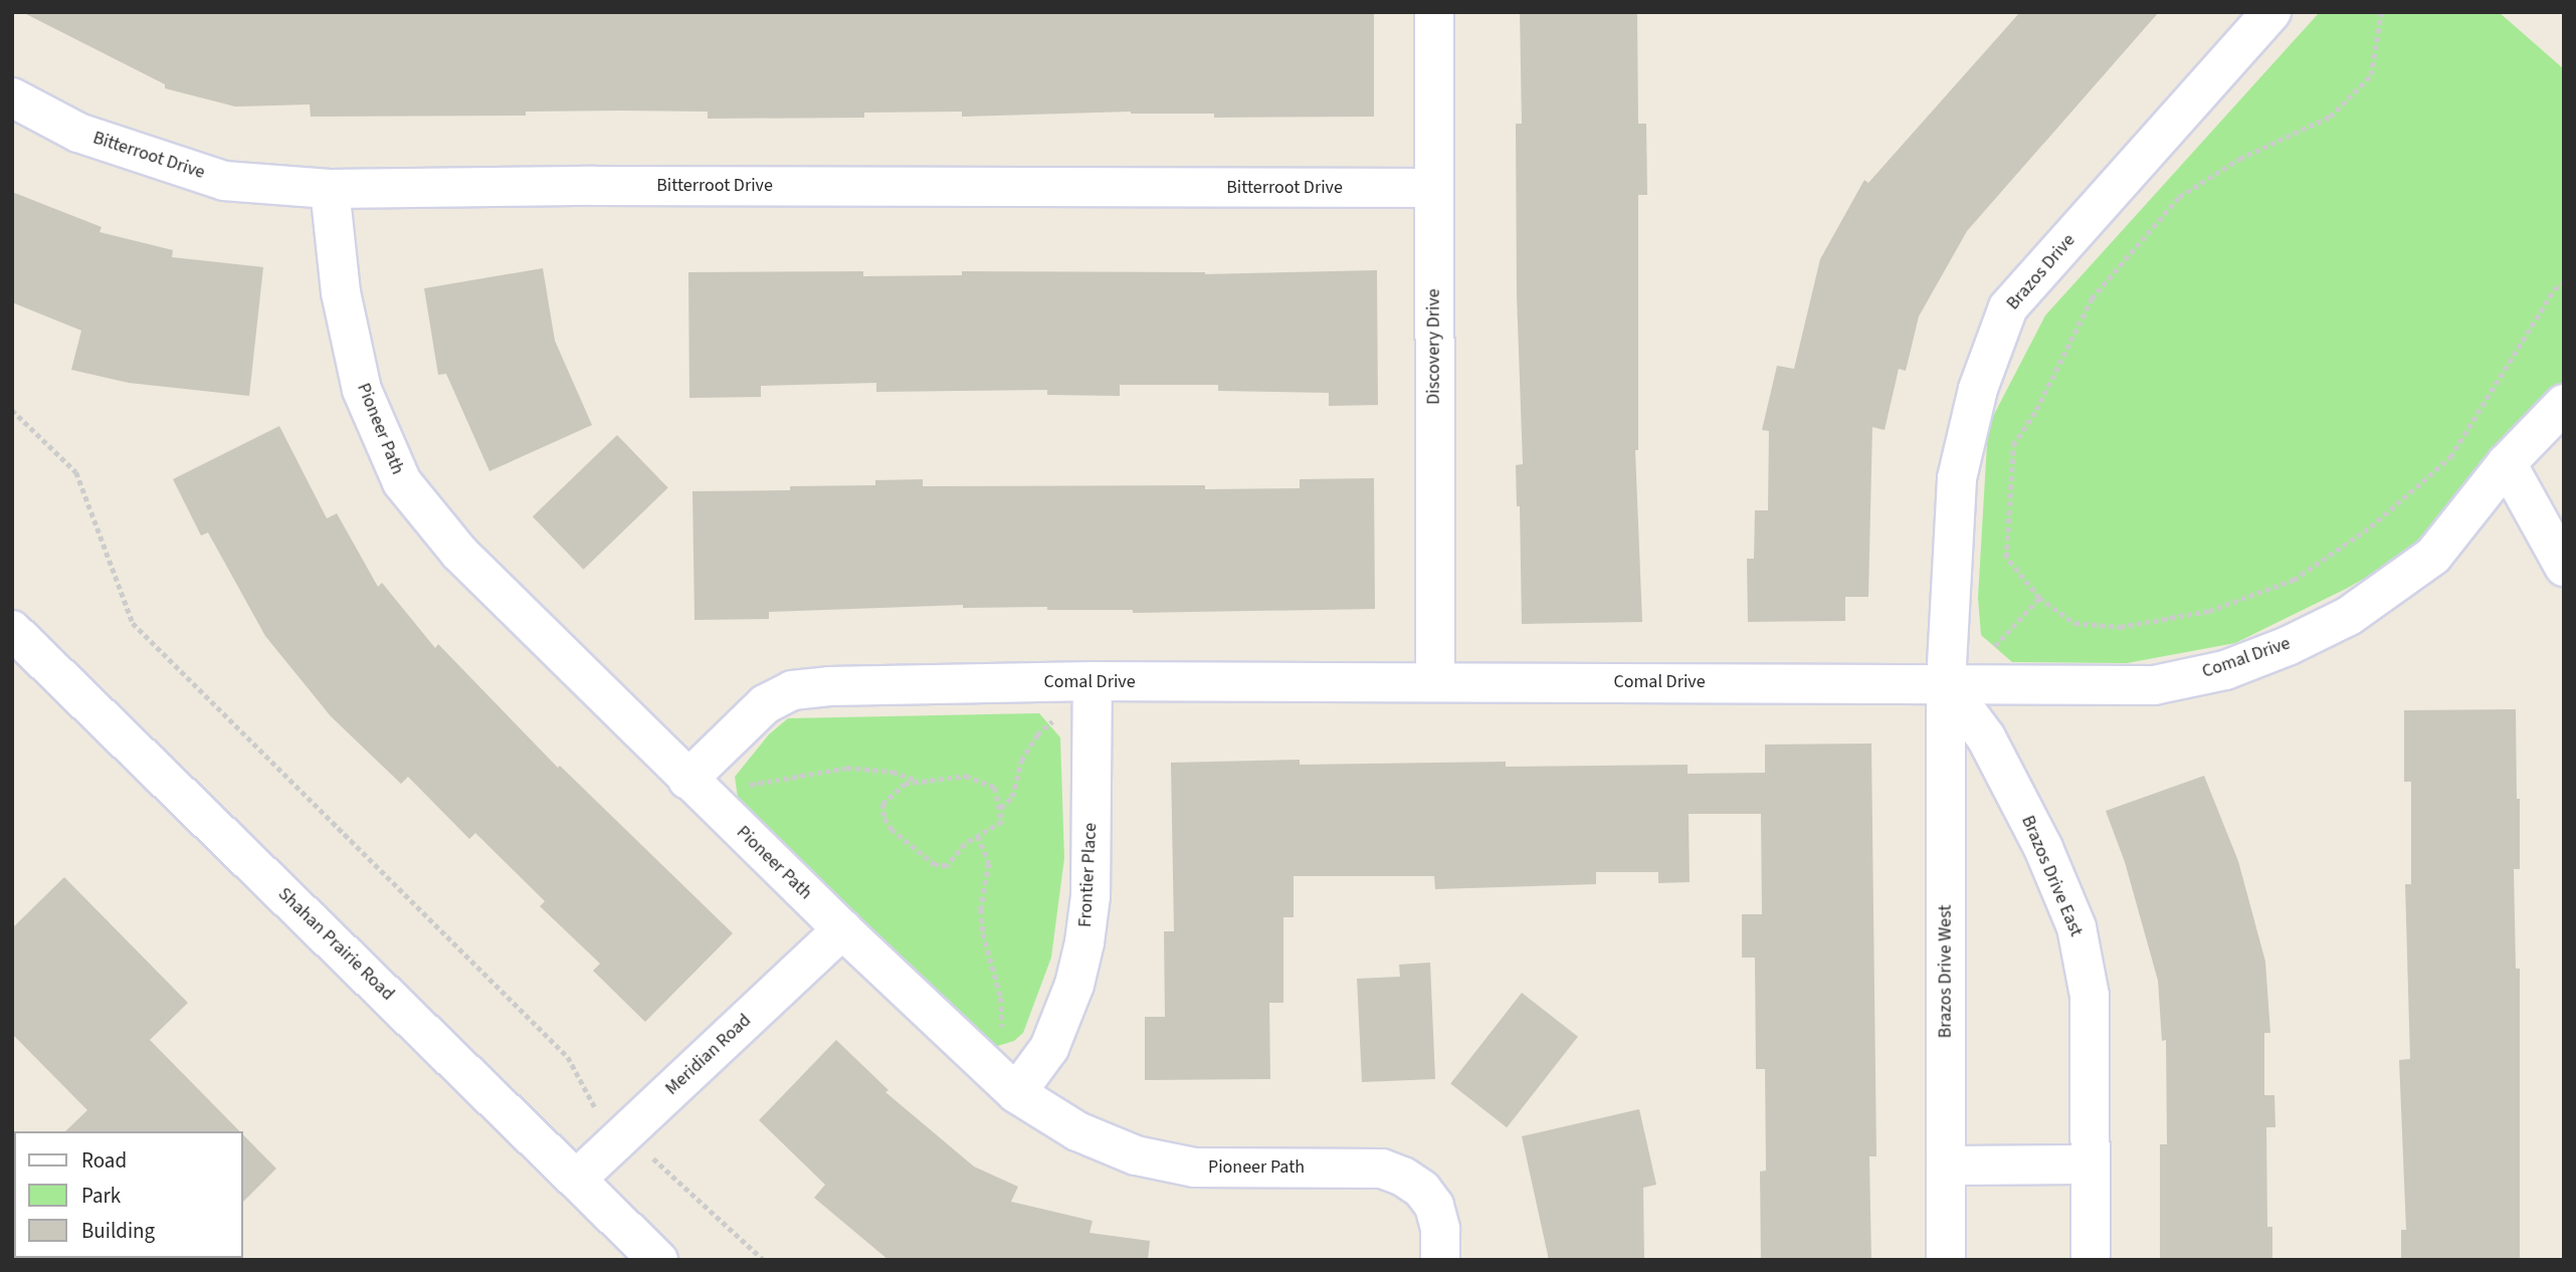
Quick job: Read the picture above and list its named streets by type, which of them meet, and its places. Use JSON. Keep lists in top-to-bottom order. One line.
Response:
{"streets":{"street":["Bitterroot Drive","Brazos Drive","Discovery Drive","Pioneer Path","Comal Drive","Frontier Place","Brazos Drive East","Shahan Prairie Road","Brazos Drive West","Meridian Road"]},"crossings":[["Bitterroot Drive","Discovery Drive"],["Bitterroot Drive","Pioneer Path"],["Brazos Drive","Comal Drive"],["Brazos Drive","Brazos Drive East"],["Brazos Drive","Brazos Drive West"],["Discovery Drive","Comal Drive"],["Pioneer Path","Comal Drive"],["Pioneer Path","Frontier Place"],["Pioneer Path","Meridian Road"],["Comal Drive","Frontier Place"],["Comal Drive","Brazos Drive East"],["Comal Drive","Brazos Drive West"],["Brazos Drive East","Brazos Drive West"],["Shahan Prairie Road","Meridian Road"]],"legend":["Road","Park","Building"]}
